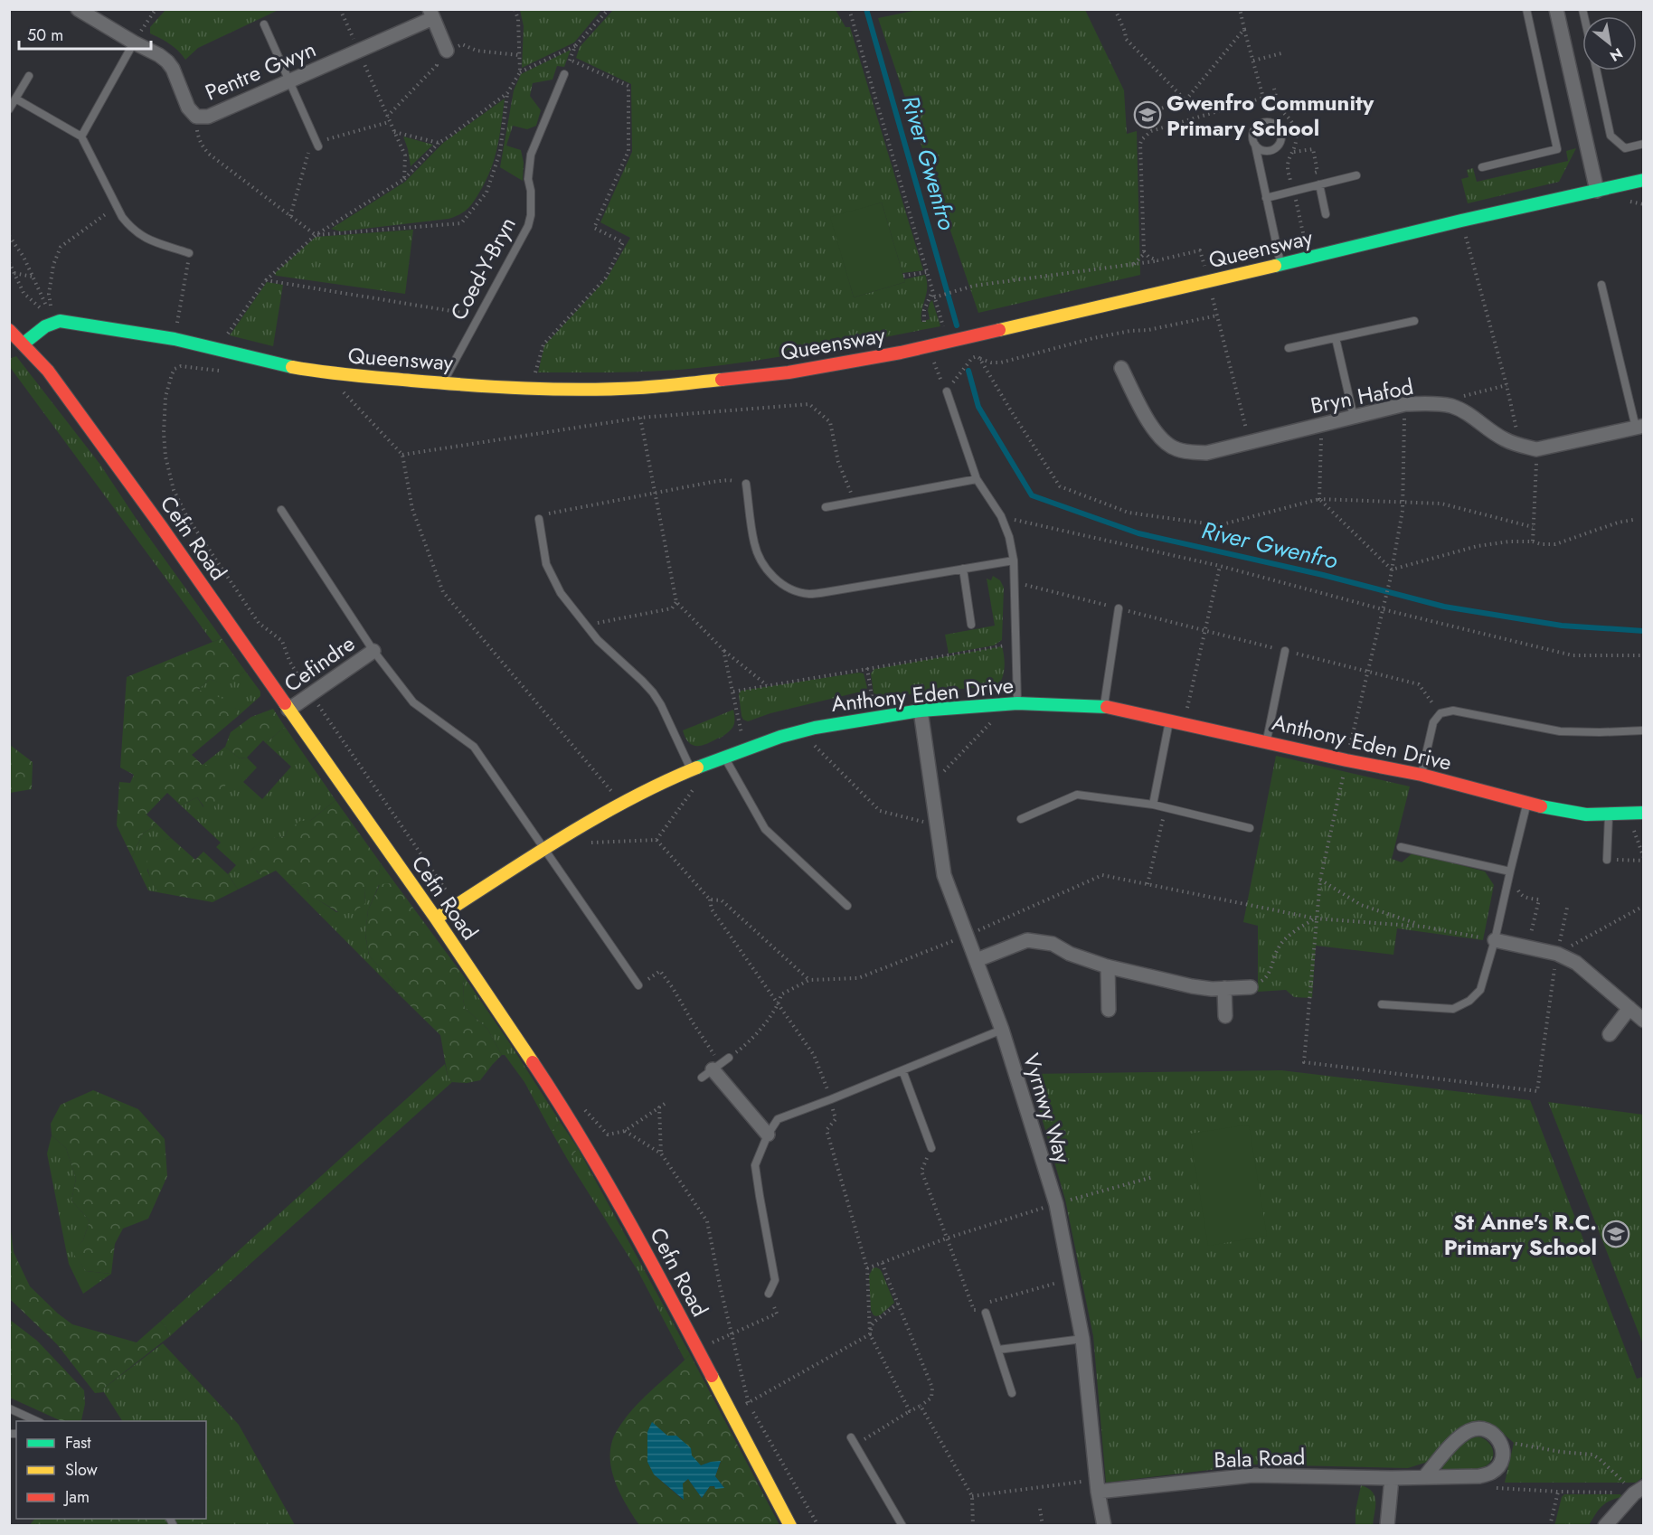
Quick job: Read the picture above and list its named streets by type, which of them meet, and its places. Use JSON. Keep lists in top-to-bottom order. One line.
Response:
{"streets":{"street":["Pentre Gwyn","Queensway","Bryn Hafod","Cefn Road","Cefindre","Anthony Eden Drive","Vyrnwy Way","Bala Road"],"lane":["Coed-Y-Bryn"]},"crossings":[["Queensway","Coed-Y-Bryn"],["Cefn Road","Cefindre"],["Cefn Road","Anthony Eden Drive"],["Anthony Eden Drive","Vyrnwy Way"],["Vyrnwy Way","Bala Road"]],"water":["River Gwenfro"],"places":{"school or university":["Gwenfro Community Primary School","St Anne's R.C. Primary School"]},"legend":["Fast","Slow","Jam"],"scale_bar":"50 m","north":"bottom right"}
